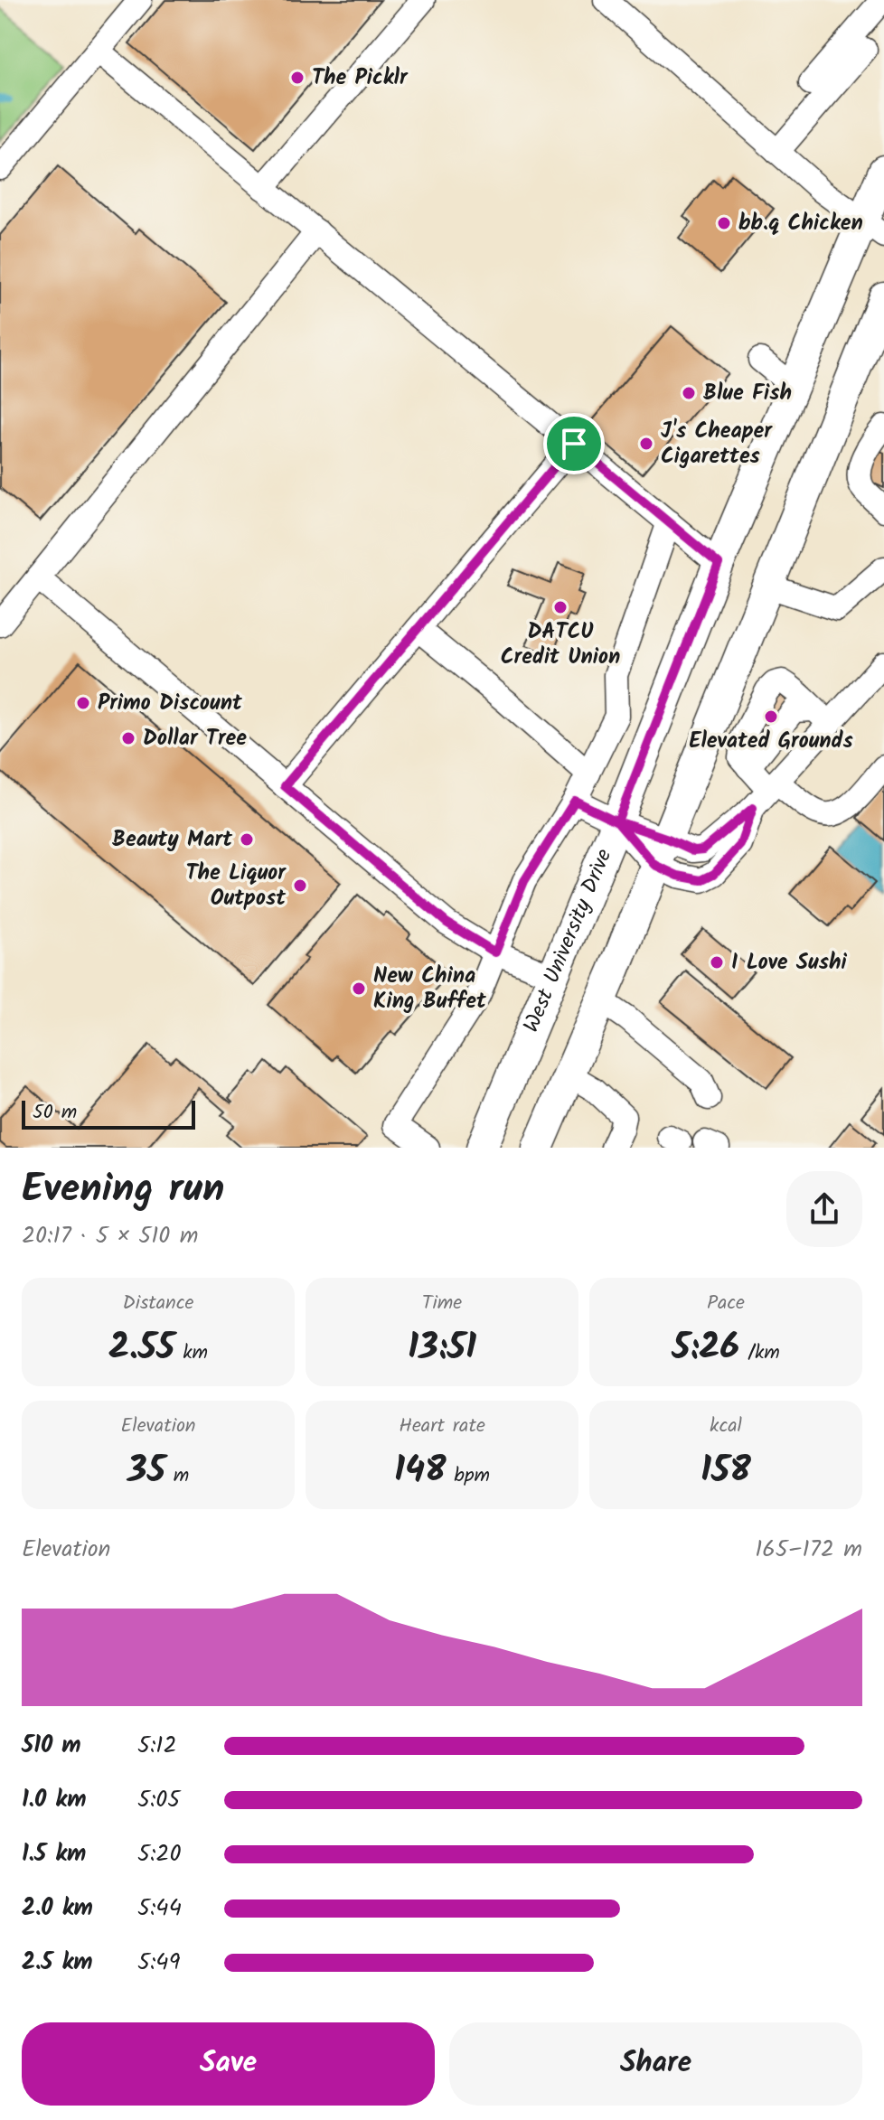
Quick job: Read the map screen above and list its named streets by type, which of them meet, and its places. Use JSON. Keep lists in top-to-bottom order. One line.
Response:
{"streets":{"main road":["West University Drive"]},"places":["The Picklr","bb.q Chicken","Blue Fish","J's Cheaper Cigarettes","DATCU Credit Union","Primo Discount","Elevated Grounds","Dollar Tree","Beauty Mart","The Liquor Outpost","I Love Sushi","New China King Buffet"],"scale_bar":"50 m","page":{"scale":"50 m","heading":["Evening run","20:17 · 5 × 510 m"],"stats":[["Distance","2.55 km"],["Time","13:51"],["Pace","5:26 /km"],["Elevation","35 m"],["Heart rate","148 bpm"],["kcal","158"]],"chart":["Elevation","165–172 m"],"list":[{"name":"510 m","note":"5:12"},{"name":"1.0 km","note":"5:05"},{"name":"1.5 km","note":"5:20"},{"name":"2.0 km","note":"5:44"},{"name":"2.5 km","note":"5:49"}],"buttons":["Save","Share"]}}
